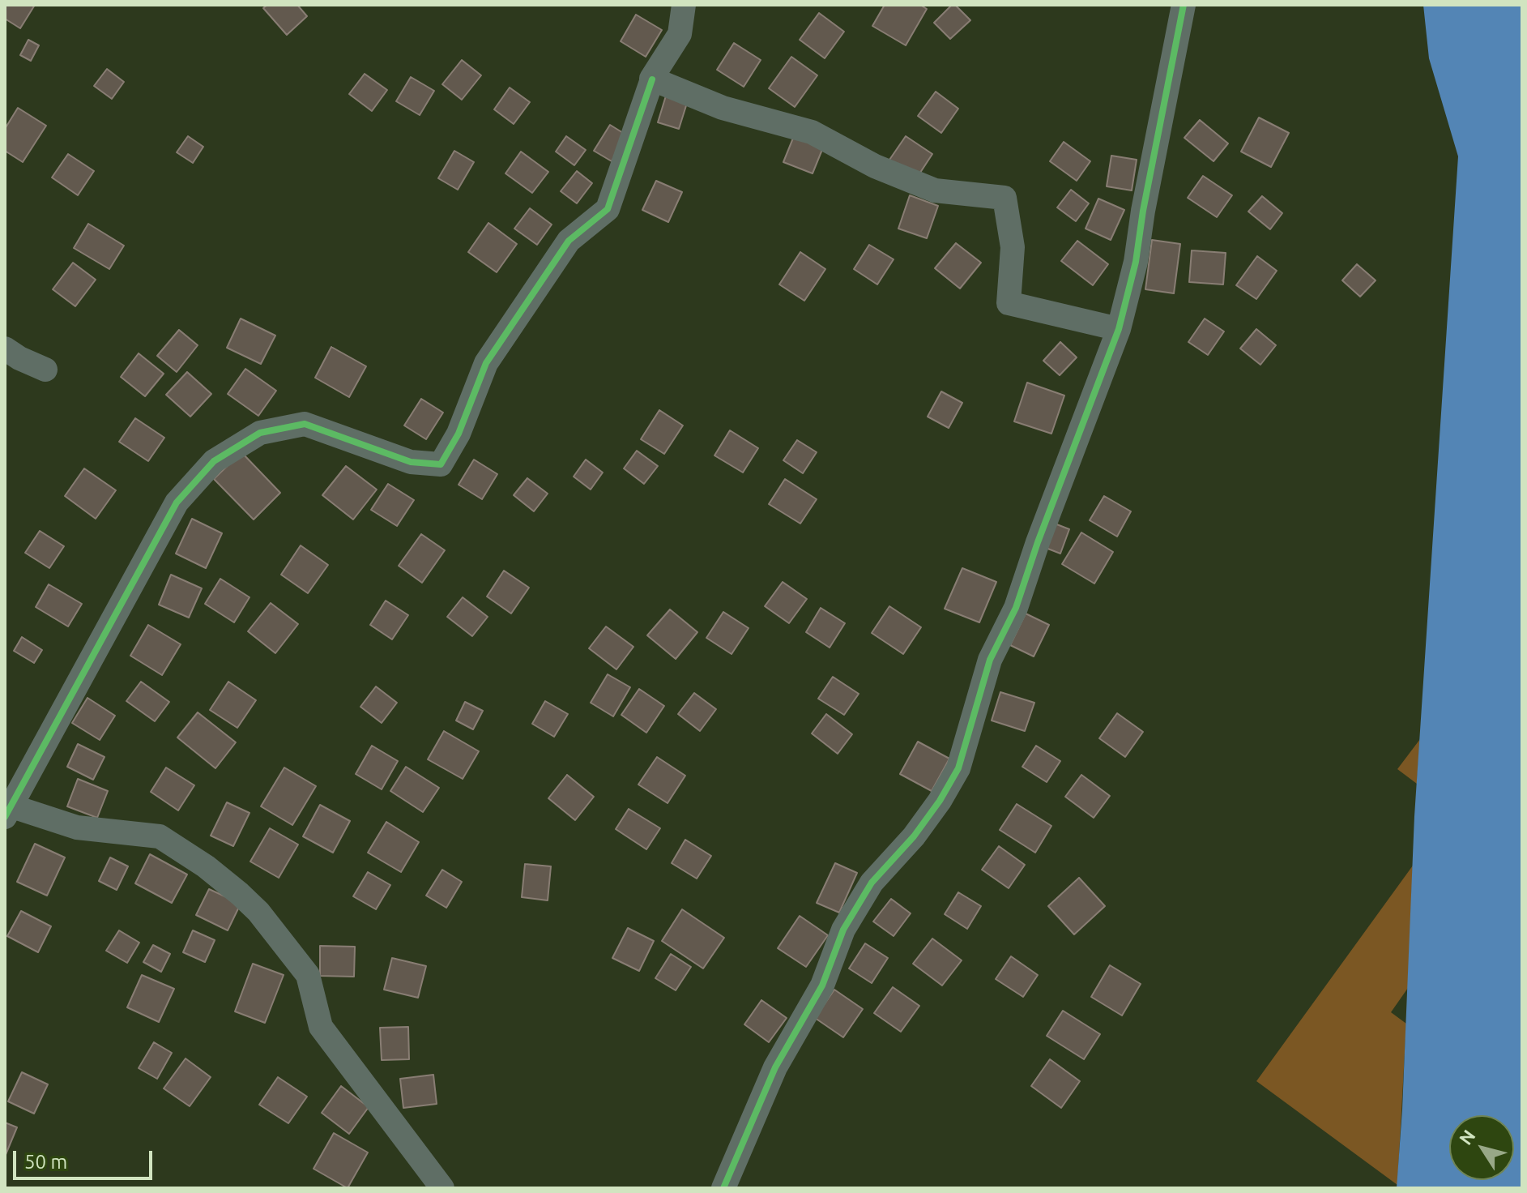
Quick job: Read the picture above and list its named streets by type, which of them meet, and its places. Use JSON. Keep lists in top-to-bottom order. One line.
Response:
{"scale_bar":"50 m","north":"top left"}
